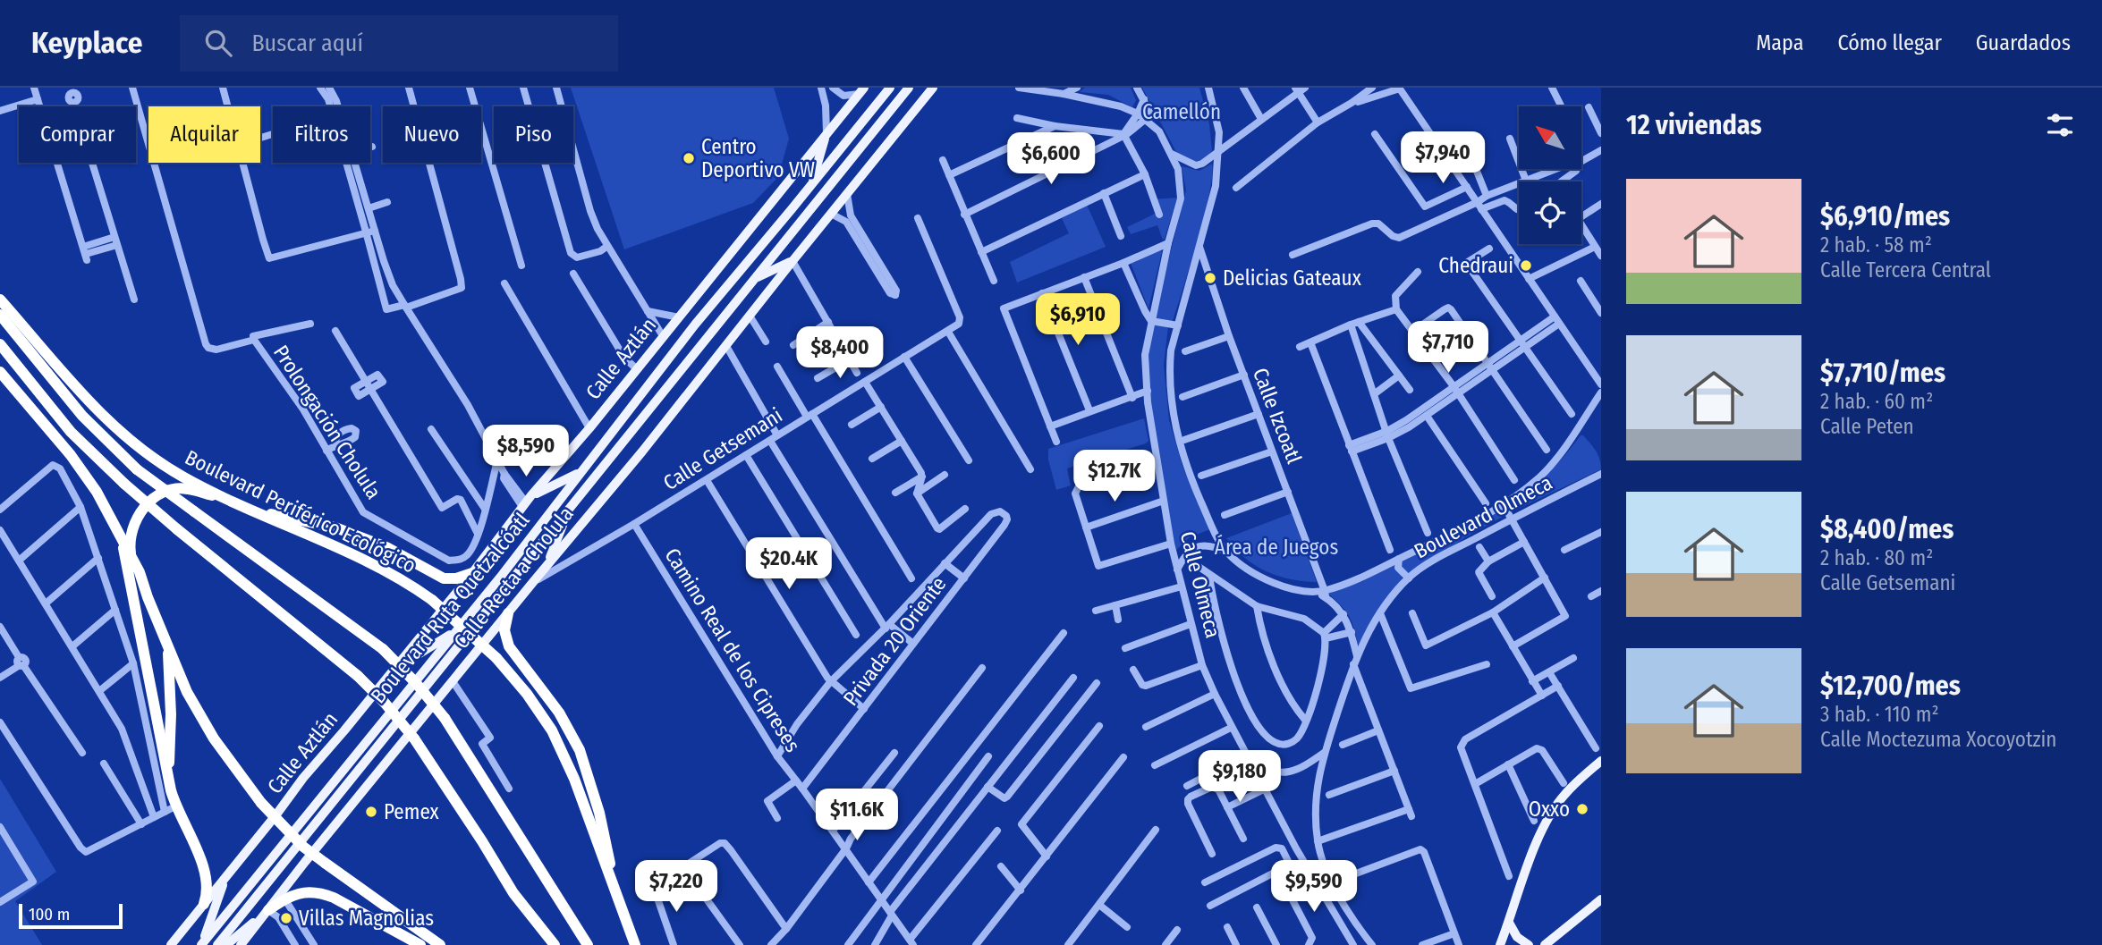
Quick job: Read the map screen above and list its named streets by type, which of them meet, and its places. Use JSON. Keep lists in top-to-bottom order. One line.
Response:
{"streets":{"highway":["Boulevard Periférico Ecológico"],"main road":["Calle Aztlán","Calle Recta a Cholula","Boulevard Ruta Quetzalcóatl"],"street":["Calle Izcoatl","Prolongación Cholula","Calle Getsemani","Boulevard Olmeca","Calle Olmeca","Privada 20 Oriente","Camino Real de los Cipreses"]},"crossings":[["Calle Izcoatl","Calle Olmeca"],["Calle Getsemani","Calle Recta a Cholula"],["Calle Getsemani","Camino Real de los Cipreses"],["Privada 20 Oriente","Camino Real de los Cipreses"]],"parks":["Camellón","Área de Juegos"],"places":["Centro Deportivo VW","Chedraui","Delicias Gateaux","Oxxo","Pemex","Villas Magnolias"],"scale_bar":"100 m","north":"top left","page":{"header":"Keyplace","search":"Buscar aquí","nav":["Mapa","Cómo llegar","Guardados"],"heading":"12 viviendas","chip":["Comprar","Alquilar","Filtros","Nuevo","Piso"],"price":["$7,940","$6,600","$6,910","$7,710","$8,400","$8,590","$12.7K","$20.4K","$9,180","$11.6K","$7,220","$9,590"],"list":[{"name":"$6,910/mes","note":"2 hab. · 58 m² · Calle Tercera Central"},{"name":"$7,710/mes","note":"2 hab. · 60 m² · Calle Peten"},{"name":"$8,400/mes","note":"2 hab. · 80 m² · Calle Getsemani"},{"name":"$12,700/mes","note":"3 hab. · 110 m² · Calle Moctezuma Xocoyotzin"}],"scale":"100 m"}}
